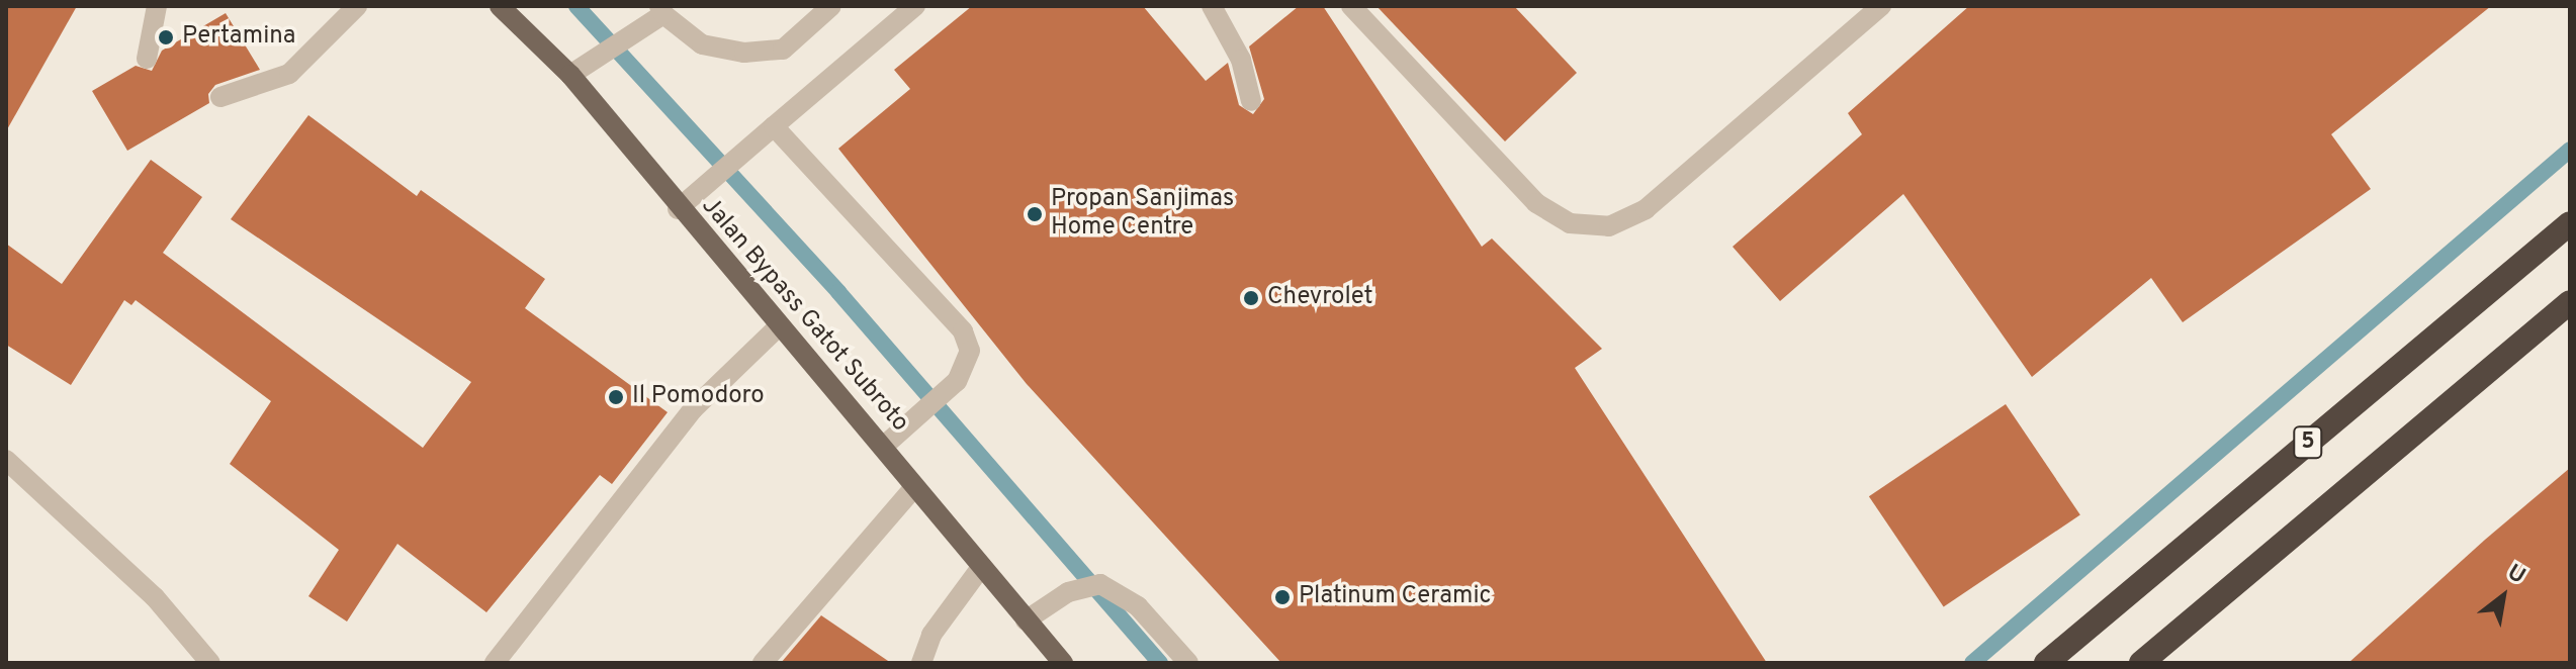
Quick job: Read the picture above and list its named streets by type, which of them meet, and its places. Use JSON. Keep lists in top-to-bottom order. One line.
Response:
{"streets":{"highway":["5"],"main road":["Jalan Bypass Gatot Subroto"]},"places":["Pertamina","Propan Sanjimas Home Centre","Chevrolet","Il Pomodoro","Platinum Ceramic"],"north":"top right"}
